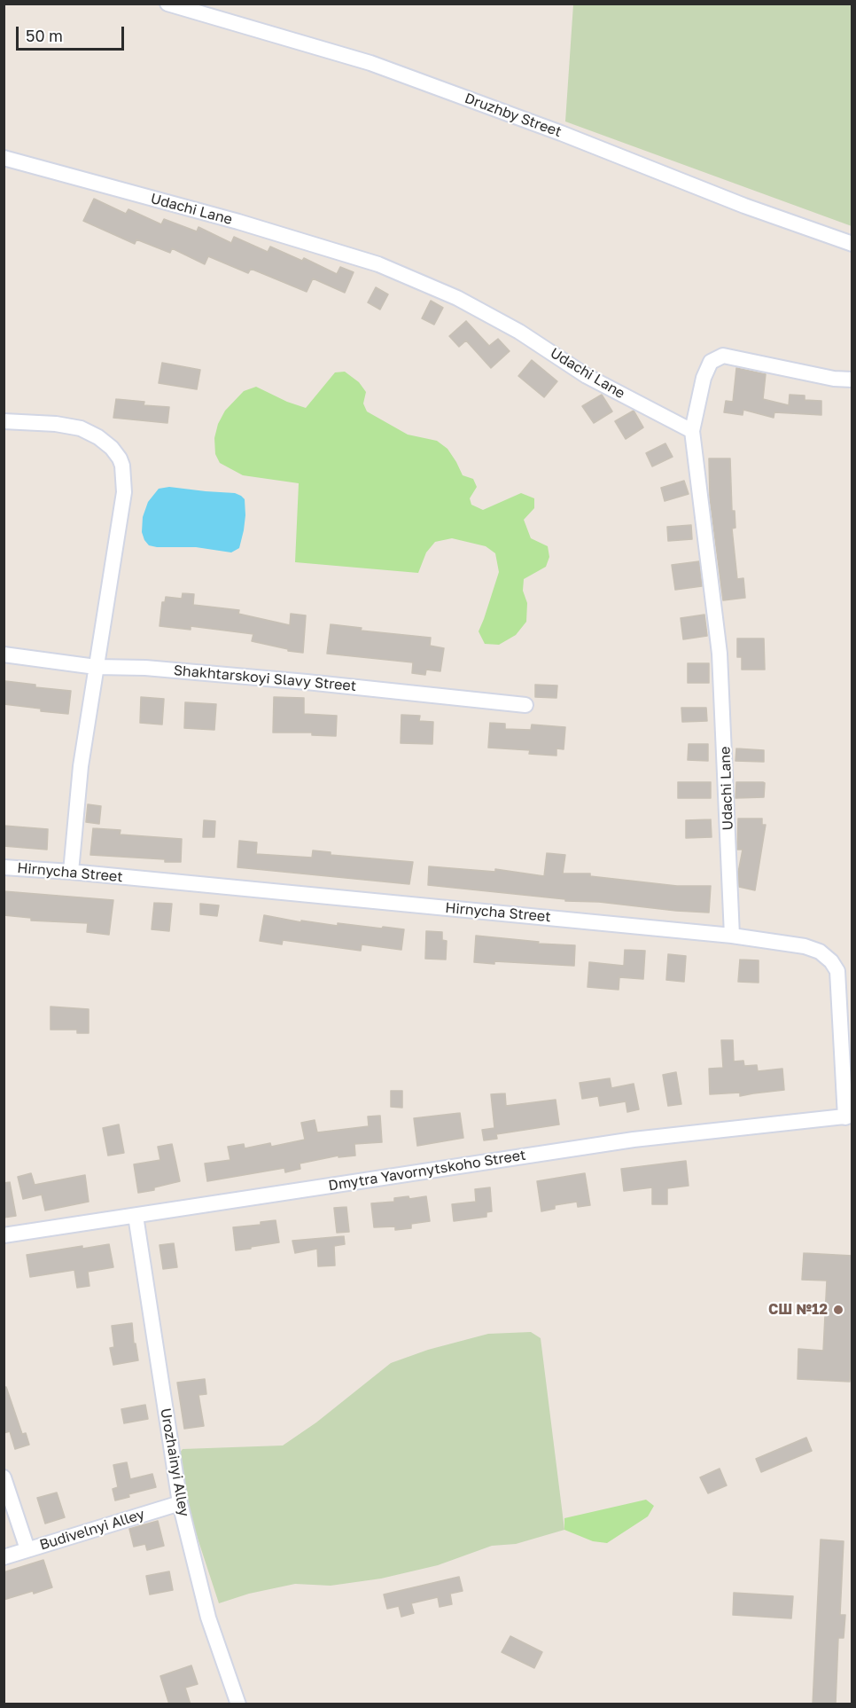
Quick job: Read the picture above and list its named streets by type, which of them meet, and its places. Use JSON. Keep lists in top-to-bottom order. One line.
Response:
{"streets":{"street":["Druzhby Street","Udachi Lane","Shakhtarskoyi Slavy Street","Hirnycha Street","Dmytra Yavornytskoho Street","Urozhainyi Alley","Budivelnyi Alley"]},"crossings":[["Udachi Lane","Hirnycha Street"],["Hirnycha Street","Dmytra Yavornytskoho Street"],["Dmytra Yavornytskoho Street","Urozhainyi Alley"],["Urozhainyi Alley","Budivelnyi Alley"]],"places":["СШ №12"],"scale_bar":"50 m"}
